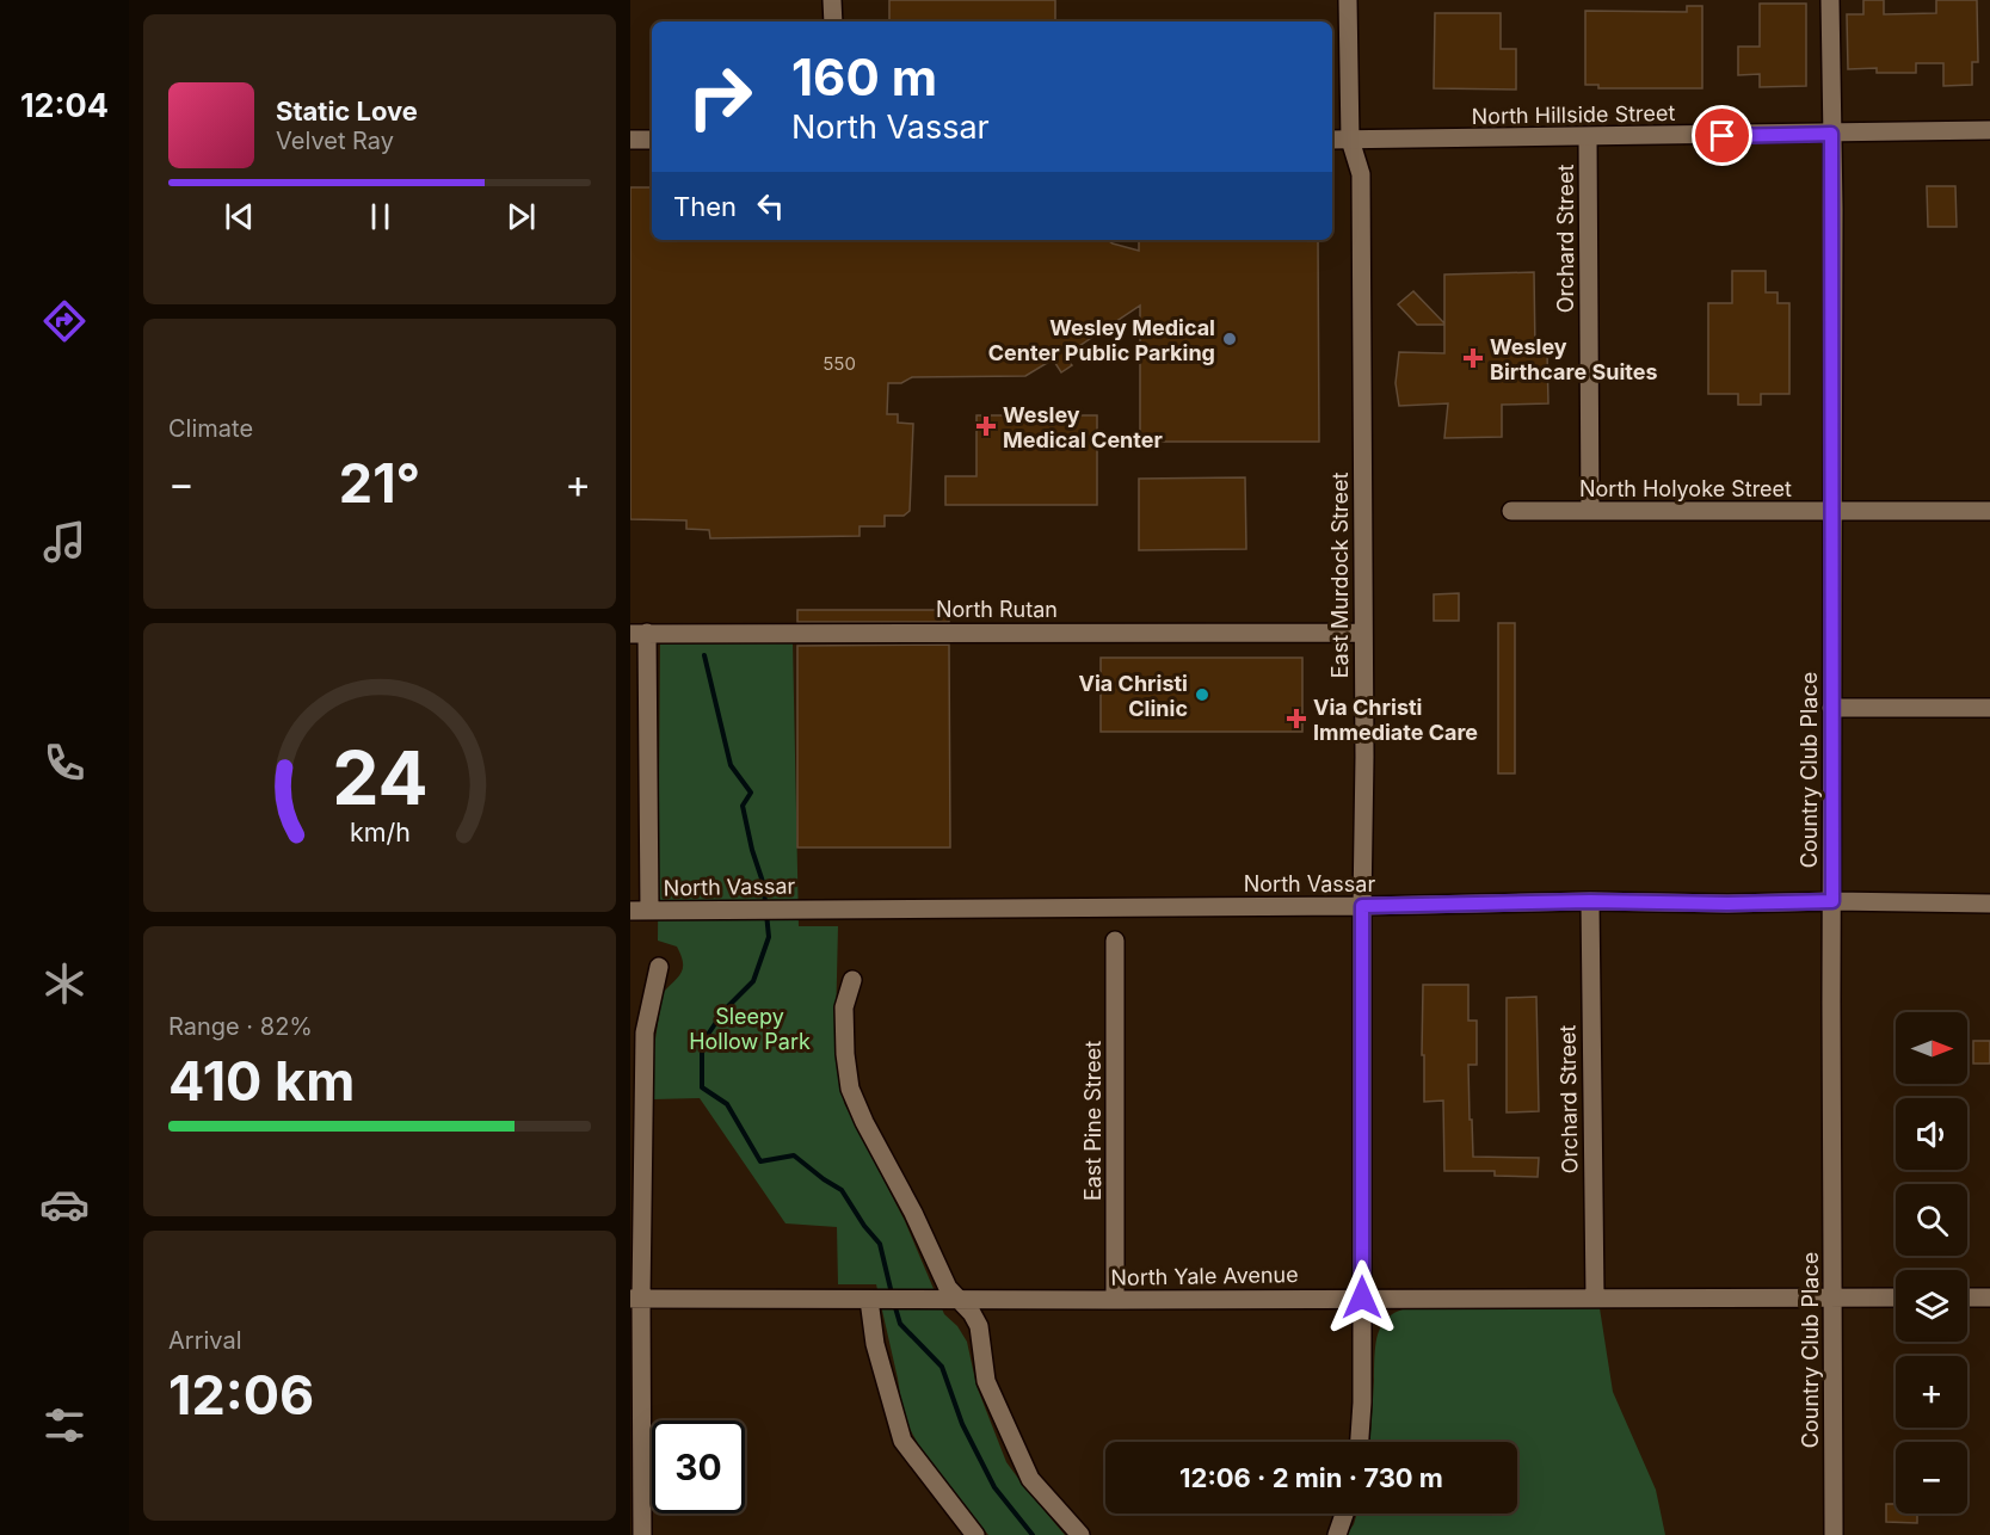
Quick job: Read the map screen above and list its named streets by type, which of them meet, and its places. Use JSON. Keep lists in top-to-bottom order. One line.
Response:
{"streets":{"street":["North Hillside Street","Orchard Street","North Holyoke Street","East Murdock Street","North Rutan","Country Club Place","North Vassar","East Pine Street","North Yale Avenue"]},"crossings":[["North Hillside Street","Orchard Street"],["North Hillside Street","East Murdock Street"],["North Hillside Street","Country Club Place"],["Orchard Street","North Holyoke Street"],["Orchard Street","North Vassar"],["Orchard Street","North Yale Avenue"],["North Holyoke Street","Country Club Place"],["East Murdock Street","North Rutan"],["East Murdock Street","North Vassar"],["East Murdock Street","North Yale Avenue"],["Country Club Place","North Vassar"],["Country Club Place","North Yale Avenue"],["East Pine Street","North Yale Avenue"]],"parks":["Sleepy Hollow Park"],"places":{"other":["Wesley Medical Center Public Parking","Via Christi Clinic"],"health":["Wesley Birthcare Suites","Wesley Medical Center","Via Christi Immediate Care"]},"house_numbers":["550"],"north":"right","page":{"tabs":"12:04","turn":["160 m","North Vassar"],"song":["Static Love","Velvet Ray"],"then":"Then","tile":["Climate",["Range · 82%","410 km"],["Arrival","12:06"]],"heat":["−","21°","+"],"map_buttons":["+","−"],"limit":"30","trip":"12:06 · 2 min · 730 m","gauge":["24","km/h"]}}
